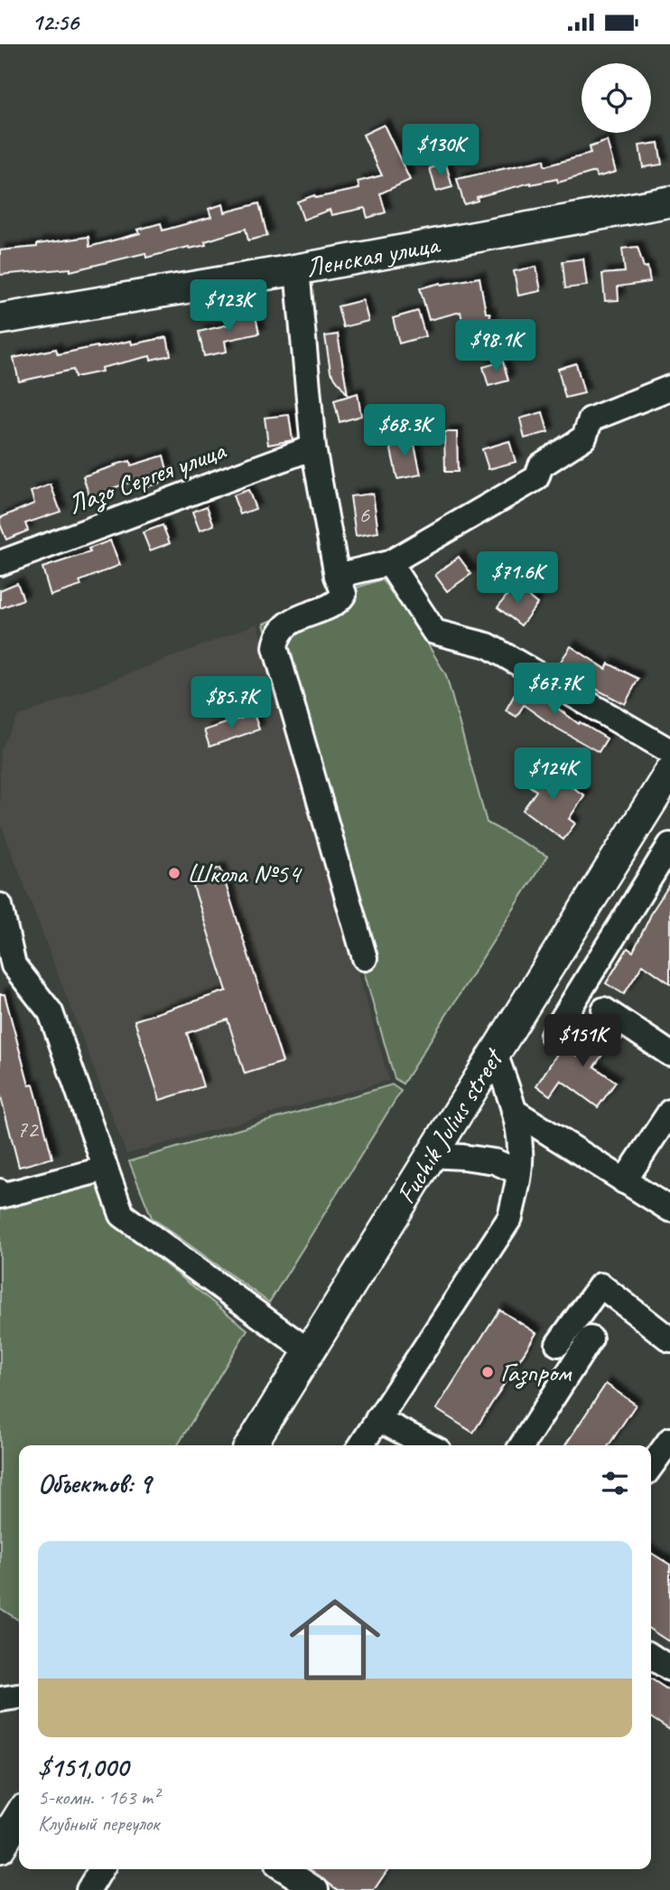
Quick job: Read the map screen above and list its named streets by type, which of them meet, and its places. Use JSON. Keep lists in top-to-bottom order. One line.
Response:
{"streets":{"main road":["Ленская улица","Fuchik Julius street"],"street":["Лазо Сергея улица"]},"places":["Школа №54","Газпром"],"house_numbers":["6","72"],"page":{"status":"12:56","price":["$130K","$123K","$98.1K","$68.3K","$71.6K","$67.7K","$85.7K","$124K","$151K"],"heading":"Объектов: 9","list":[{"name":"$151,000","note":"5-комн. · 163 m² · Клубный переулок"}]}}
